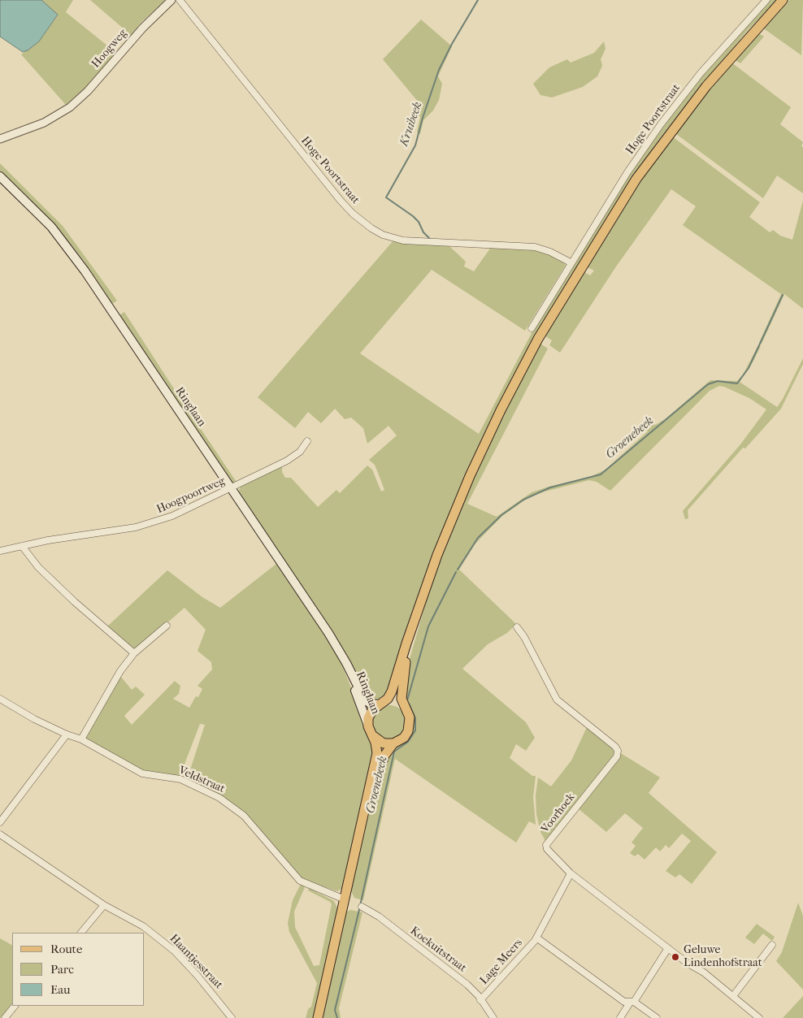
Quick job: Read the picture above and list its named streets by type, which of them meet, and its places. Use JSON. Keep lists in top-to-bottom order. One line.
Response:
{"streets":{"main road":["Ringlaan"],"street":["Hoogweg","Hoge Poortstraat","Hoogpoortweg","Veldstraat","Voorhoek","Koekuitstraat","Haantjesstraat","Lage Meers"]},"crossings":[["Ringlaan","Hoogpoortweg"],["Voorhoek","Lage Meers"],["Koekuitstraat","Lage Meers"]],"water":["Kruibeek","Groenebeek"],"places":["Geluwe Lindenhofstraat"],"legend":["Route","Parc","Eau"]}
